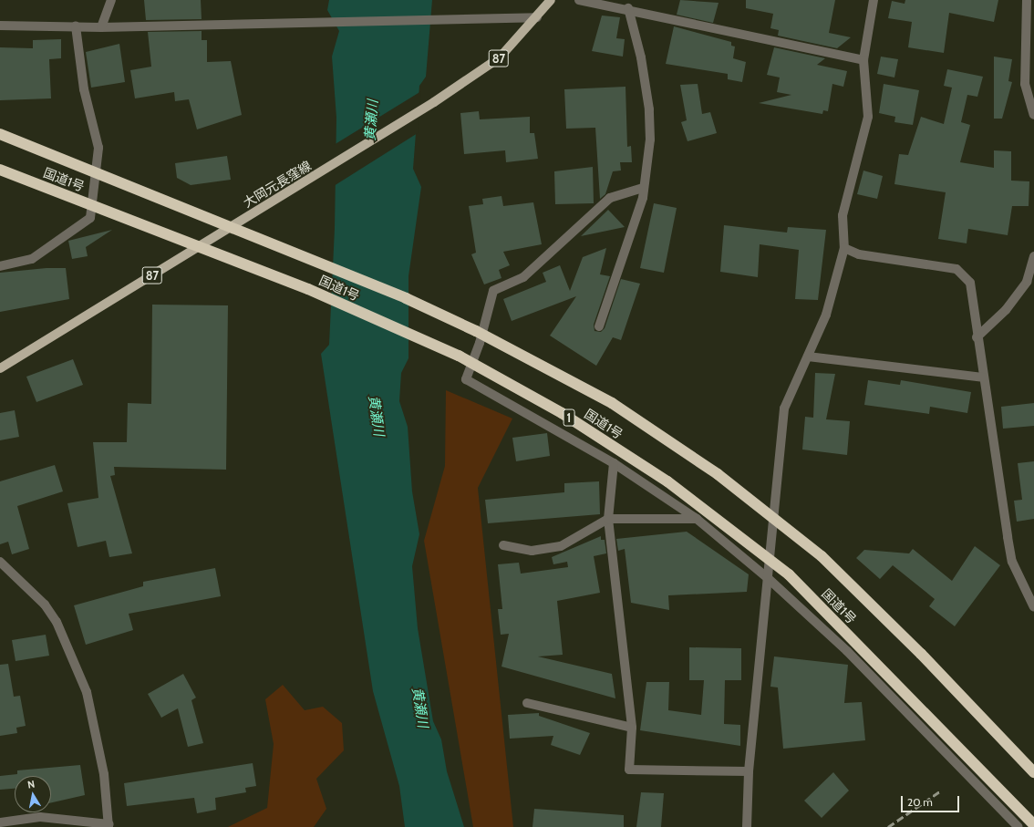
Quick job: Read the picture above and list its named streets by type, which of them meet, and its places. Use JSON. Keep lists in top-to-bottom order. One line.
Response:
{"streets":{"highway":["国道1号","1"],"main road":["87","大岡元長窪線"]},"water":["黄瀬川"],"scale_bar":"20 m","north":"top"}
